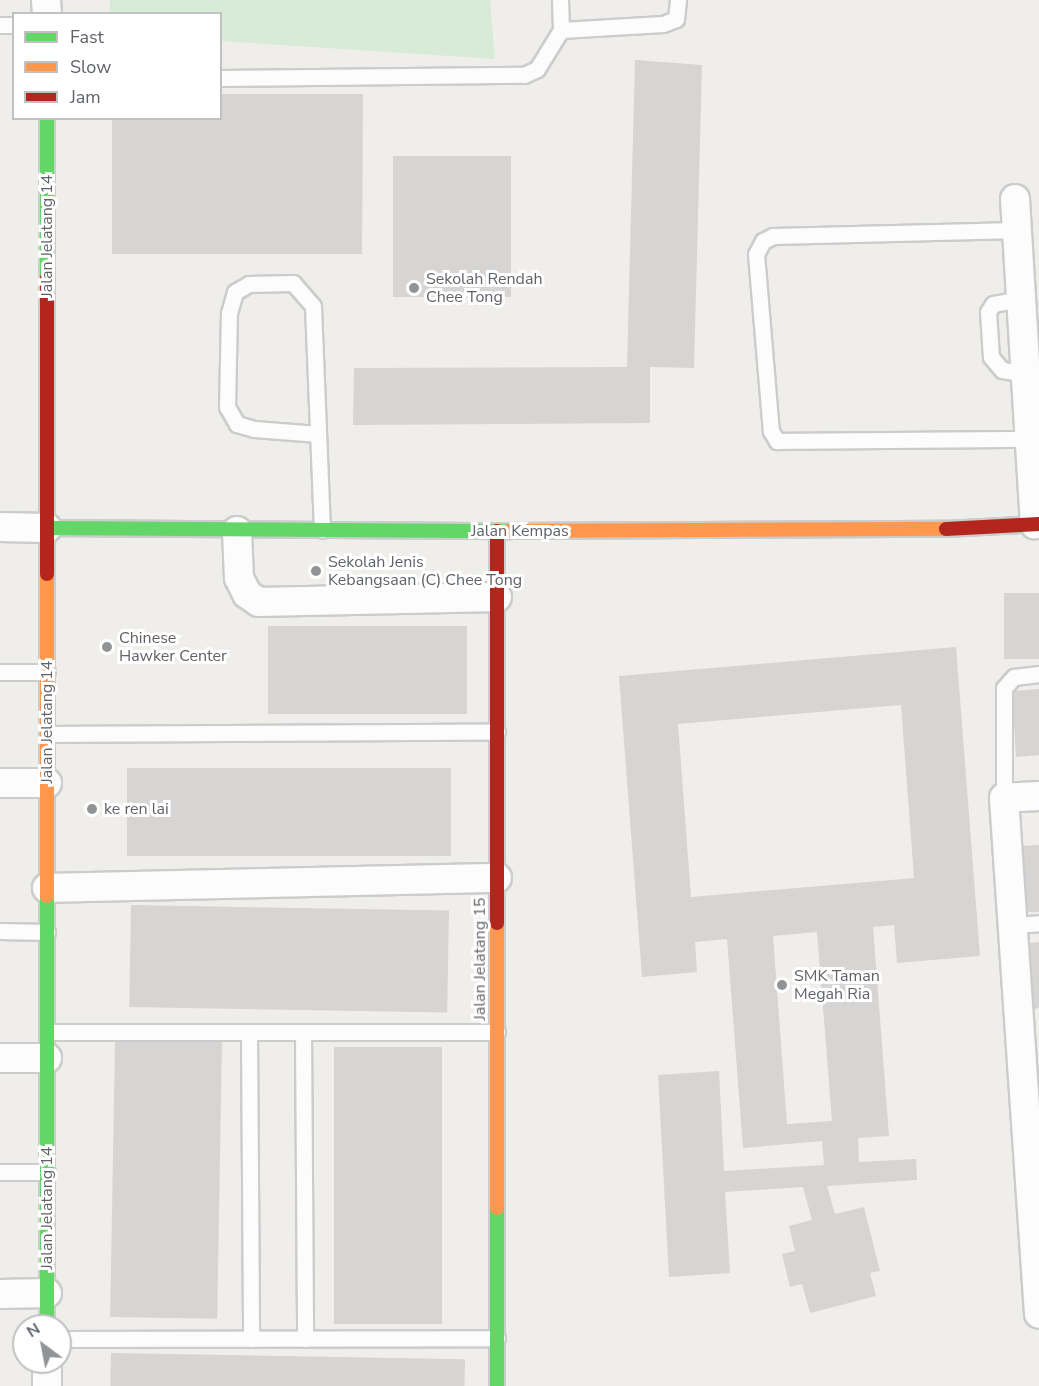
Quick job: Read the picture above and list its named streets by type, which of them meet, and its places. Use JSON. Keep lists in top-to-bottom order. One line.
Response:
{"streets":{"street":["Jalan Jelatang 14","Jalan Kempas","Jalan Jelatang 15"]},"crossings":[["Jalan Jelatang 14","Jalan Kempas"],["Jalan Kempas","Jalan Jelatang 15"]],"places":["Sekolah Rendah Chee Tong","Sekolah Jenis Kebangsaan (C) Chee Tong","Chinese Hawker Center","ke ren lai","SMK Taman Megah Ria"],"legend":["Fast","Slow","Jam"],"north":"top left"}
